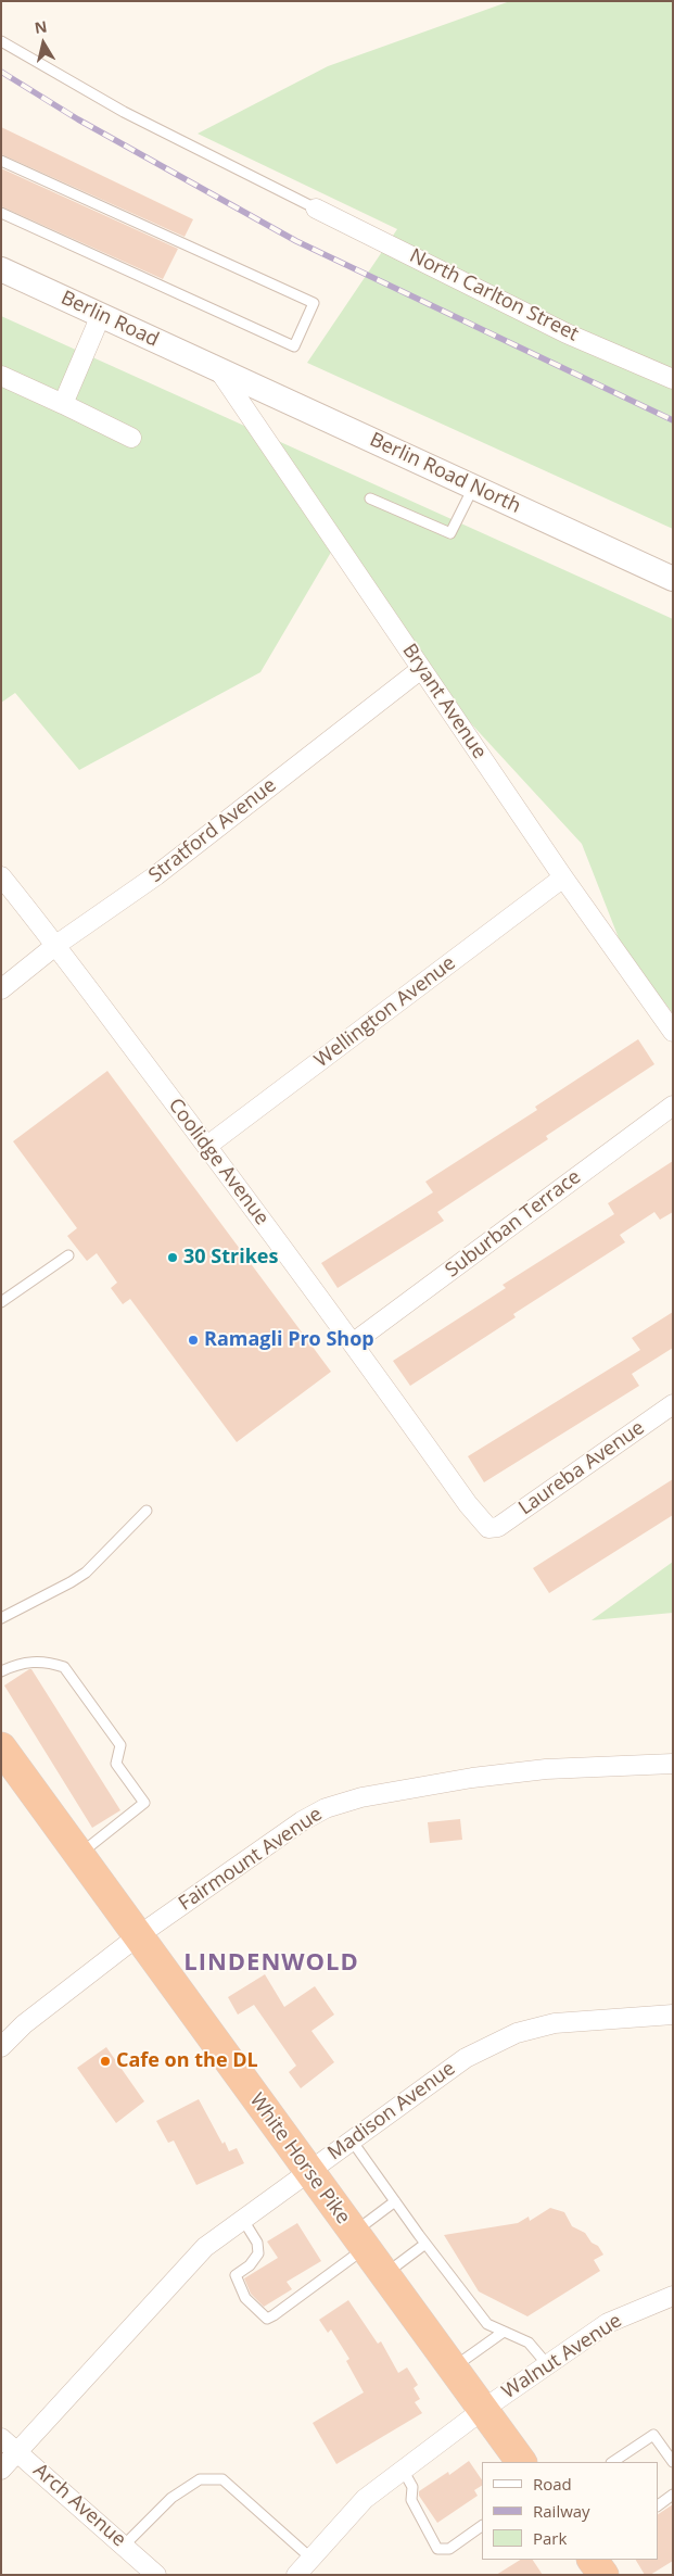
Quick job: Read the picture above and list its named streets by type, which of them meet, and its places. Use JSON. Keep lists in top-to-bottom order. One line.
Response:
{"streets":{"highway":["White Horse Pike"],"street":["North Carlton Street","Berlin Road","Berlin Road North","Bryant Avenue","Stratford Avenue","Wellington Avenue","Coolidge Avenue","Suburban Terrace","Laureba Avenue","Fairmount Avenue","Madison Avenue","Walnut Avenue","Arch Avenue"]},"crossings":[["Berlin Road","Berlin Road North"],["Berlin Road","Bryant Avenue"],["Berlin Road North","Bryant Avenue"],["Bryant Avenue","Stratford Avenue"],["Bryant Avenue","Wellington Avenue"],["Stratford Avenue","Coolidge Avenue"],["Wellington Avenue","Coolidge Avenue"],["Coolidge Avenue","Suburban Terrace"],["Coolidge Avenue","Laureba Avenue"],["Fairmount Avenue","White Horse Pike"],["Madison Avenue","White Horse Pike"],["Madison Avenue","Arch Avenue"],["White Horse Pike","Walnut Avenue"]],"districts":["LINDENWOLD"],"places":["30 Strikes","Ramagli Pro Shop","Cafe on the DL"],"legend":["Road","Railway","Park"],"north":"top"}
